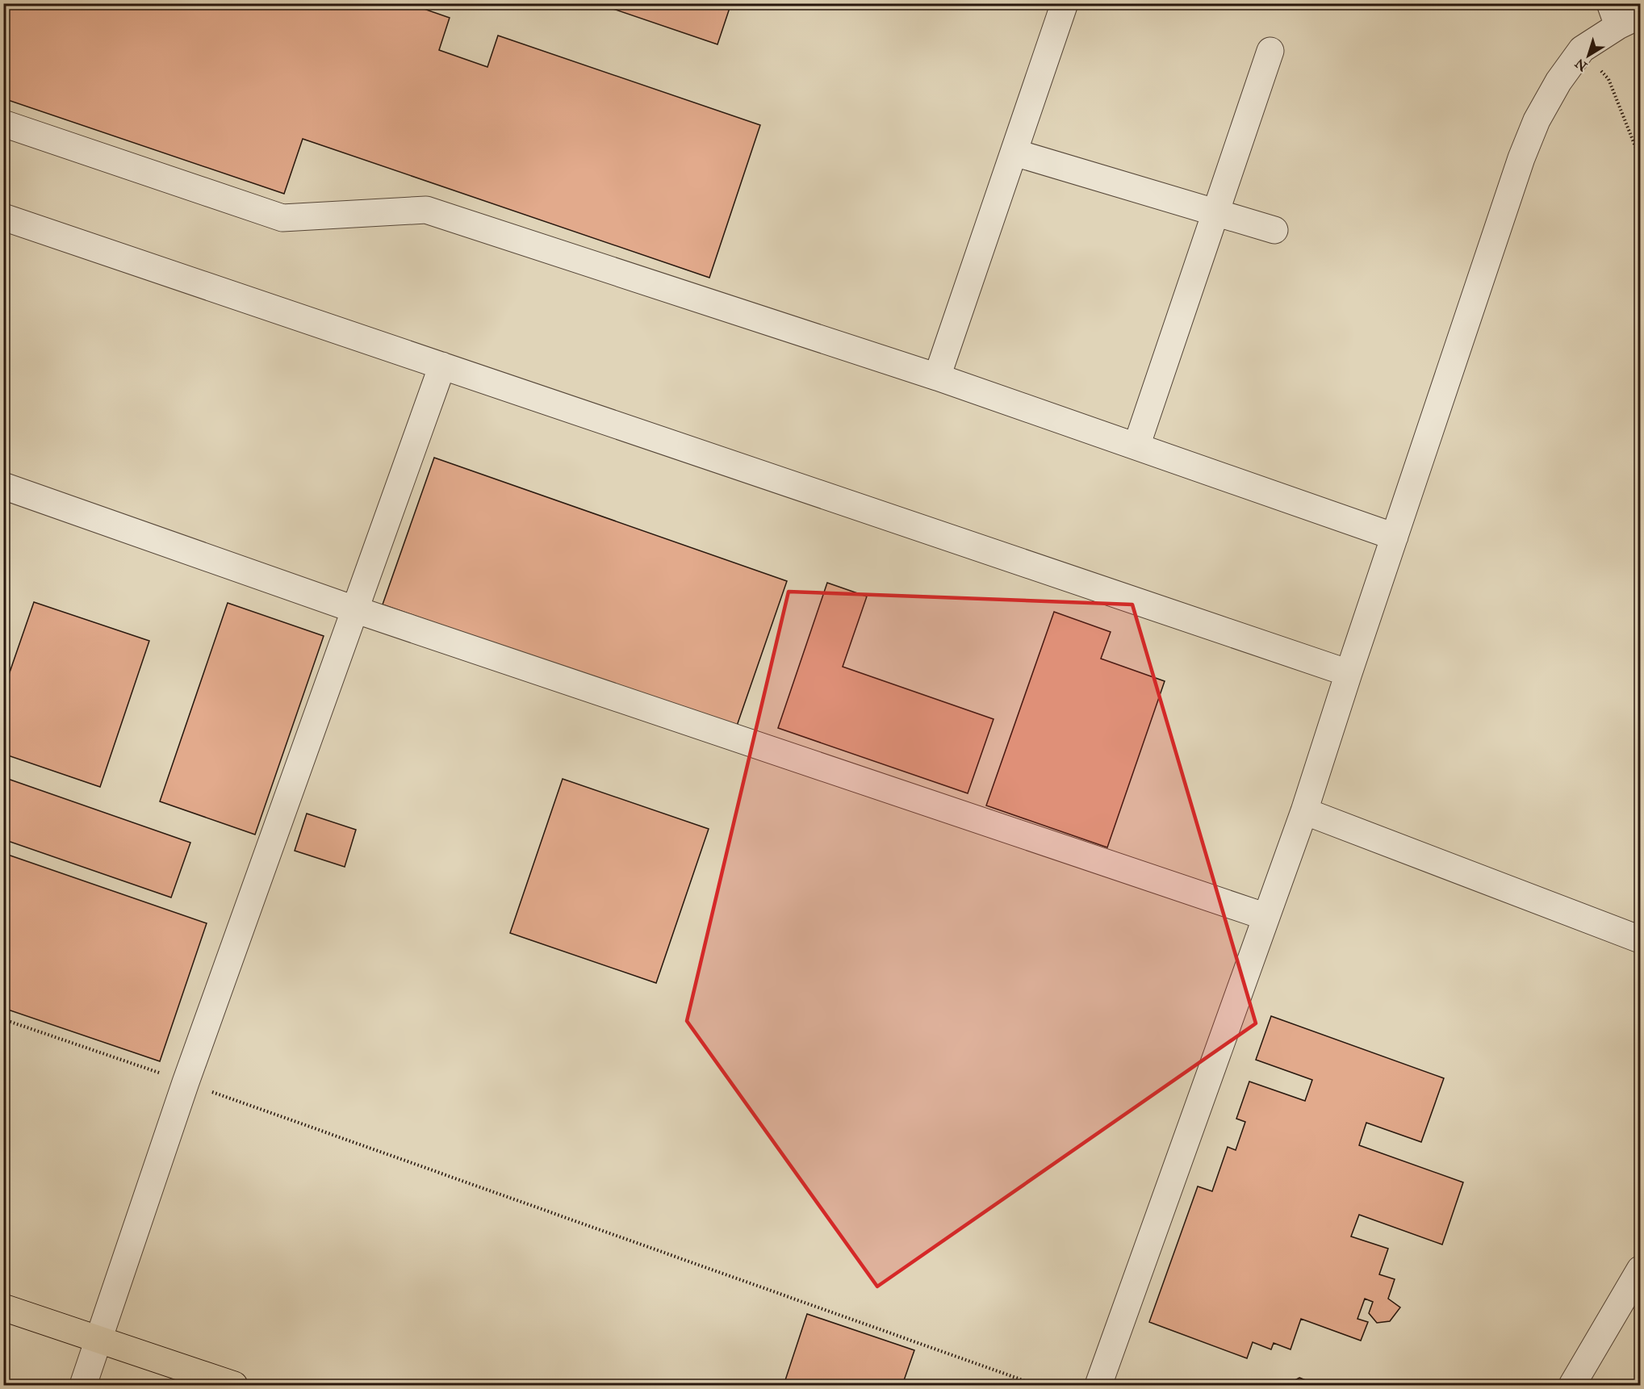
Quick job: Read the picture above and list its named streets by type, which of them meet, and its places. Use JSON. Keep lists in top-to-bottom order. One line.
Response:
{"north":"bottom left"}
